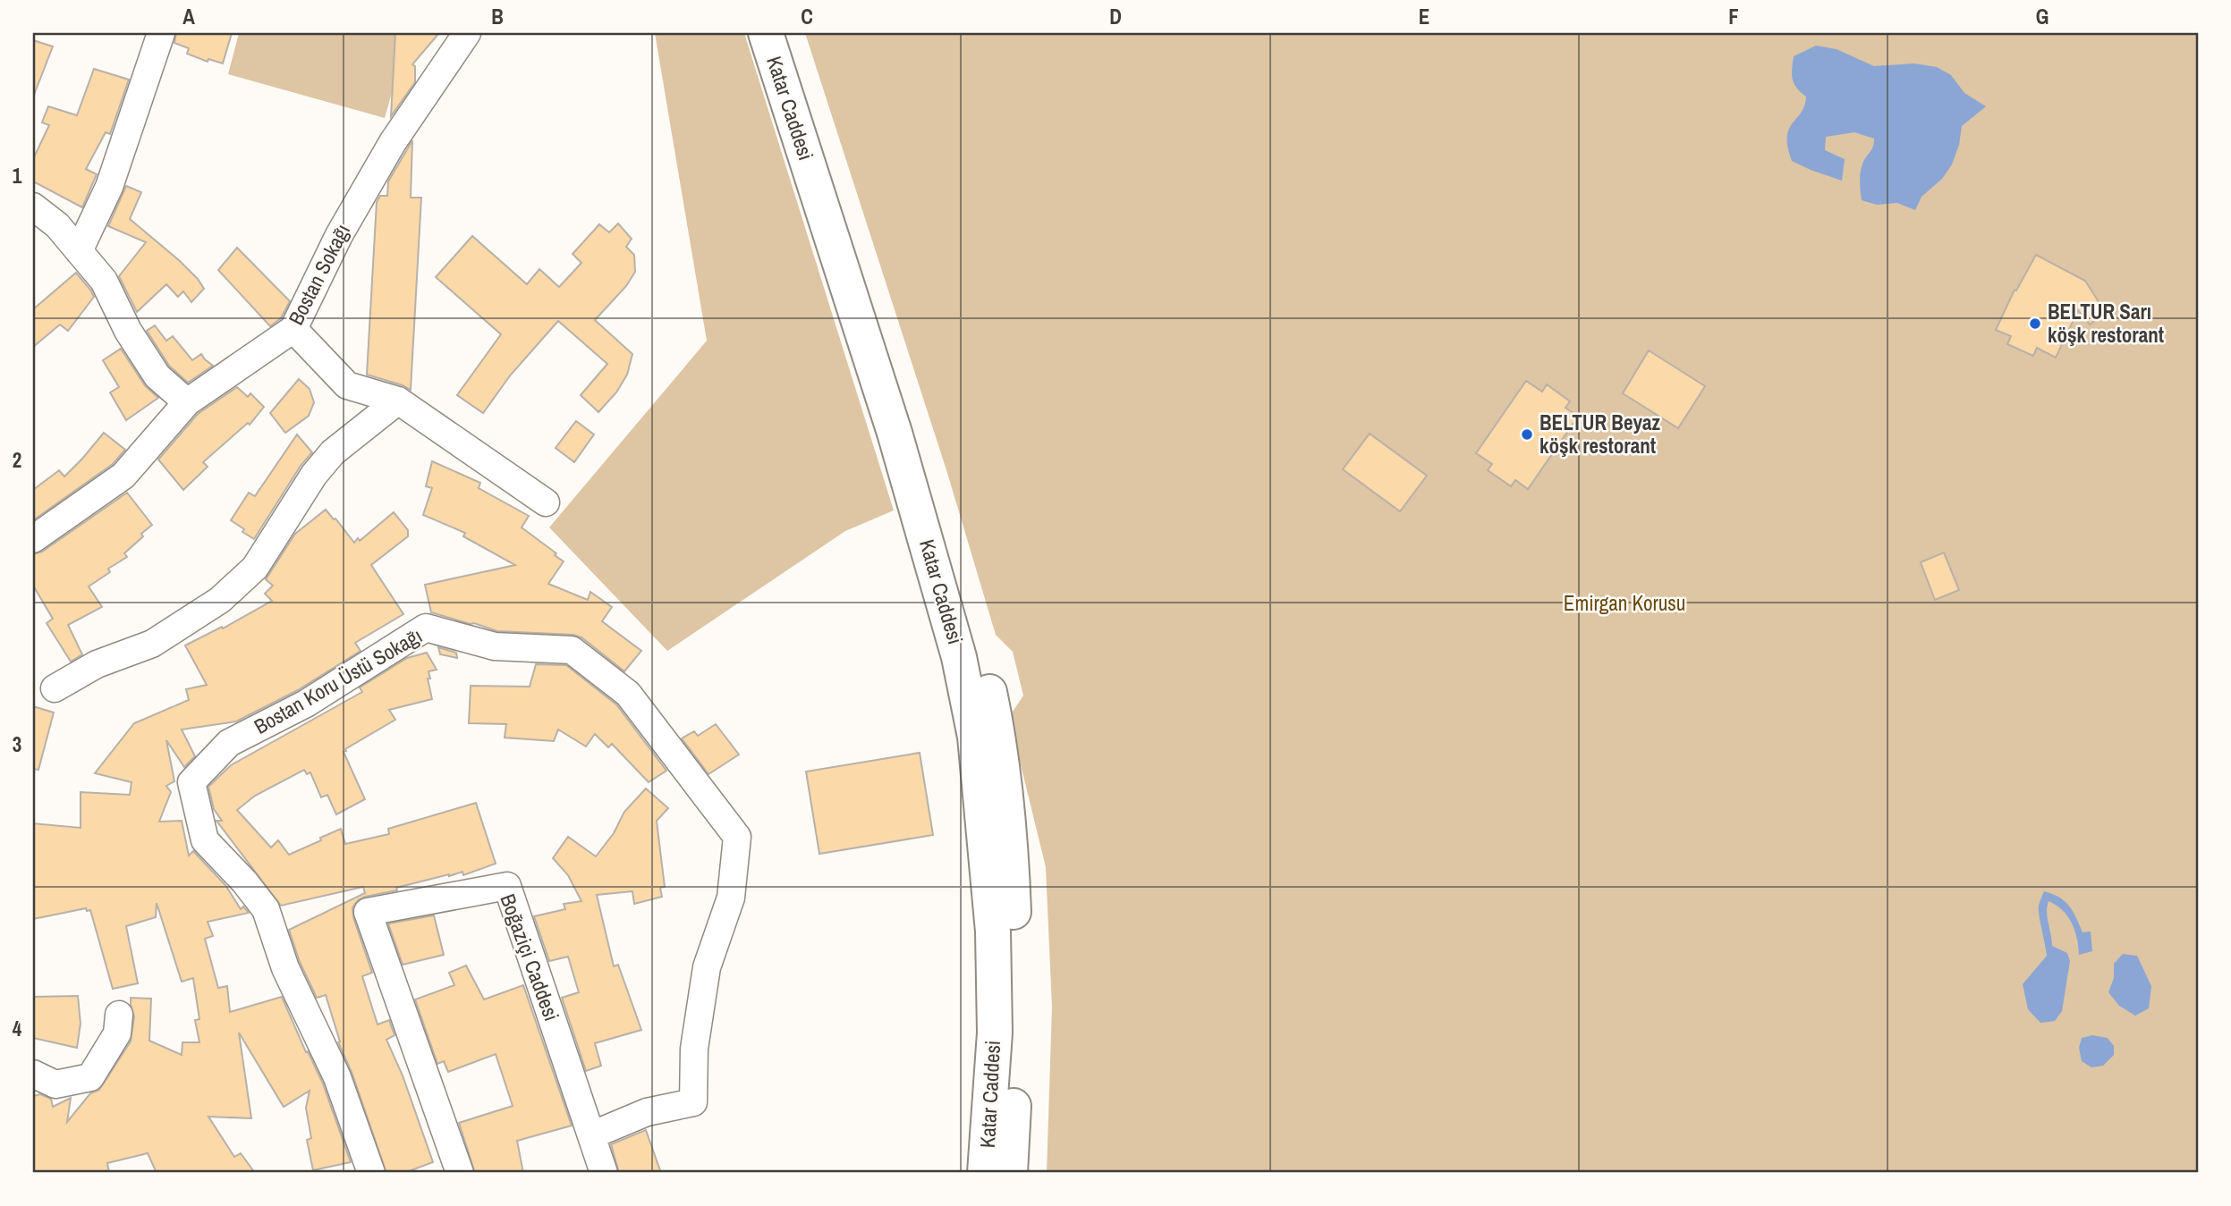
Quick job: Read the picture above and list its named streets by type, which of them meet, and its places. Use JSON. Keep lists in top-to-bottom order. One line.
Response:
{"streets":{"main road":["Katar Caddesi"],"street":["Bostan Sokağı","Bostan Koru Üstü Sokağı","Boğaziçi Caddesi"]},"crossings":[["Bostan Koru Üstü Sokağı","Boğaziçi Caddesi"]],"parks":["Emirgan Korusu"],"places":["BELTUR Sarı köşk restorant","BELTUR Beyaz köşk restorant"],"grid":{"columns":["A","B","C","D","E","F","G"],"rows":["1","2","3","4"]}}
